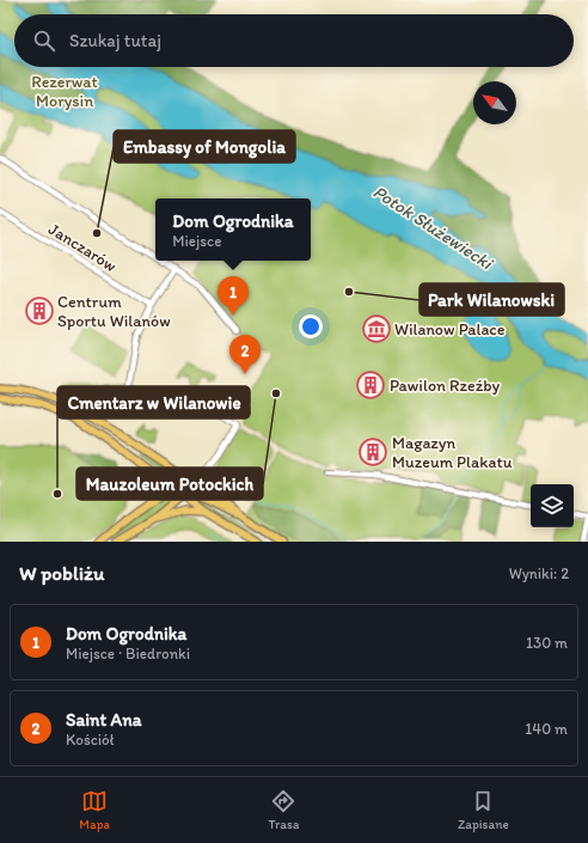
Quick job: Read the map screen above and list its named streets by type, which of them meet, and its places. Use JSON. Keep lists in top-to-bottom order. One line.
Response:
{"streets":{"street":["Janczarów"]},"water":["Potok Służewiecki"],"parks":["Rezerwat Morysin"],"places":{"other":["Embassy of Mongolia","Park Wilanowski","Mauzoleum Potockich","Cmentarz w Wilanowie"],"building":["Centrum Sportu Wilanów","Pawilon Rzeźby","Magazyn Muzeum Plakatu"],"museum":["Wilanow Palace"]},"north":"top left","page":{"search":"Szukaj tutaj","popup":["Dom Ogrodnika","Miejsce"],"pins":["1","2"],"heading":["W pobliżu","Wyniki: 2"],"list":[{"mark":"1","name":"Dom Ogrodnika","note":"Miejsce · Biedronki","value":"130 m"},{"mark":"2","name":"Saint Ana","note":"Kościół","value":"140 m"}],"nav":["Mapa","Trasa","Zapisane"]}}
